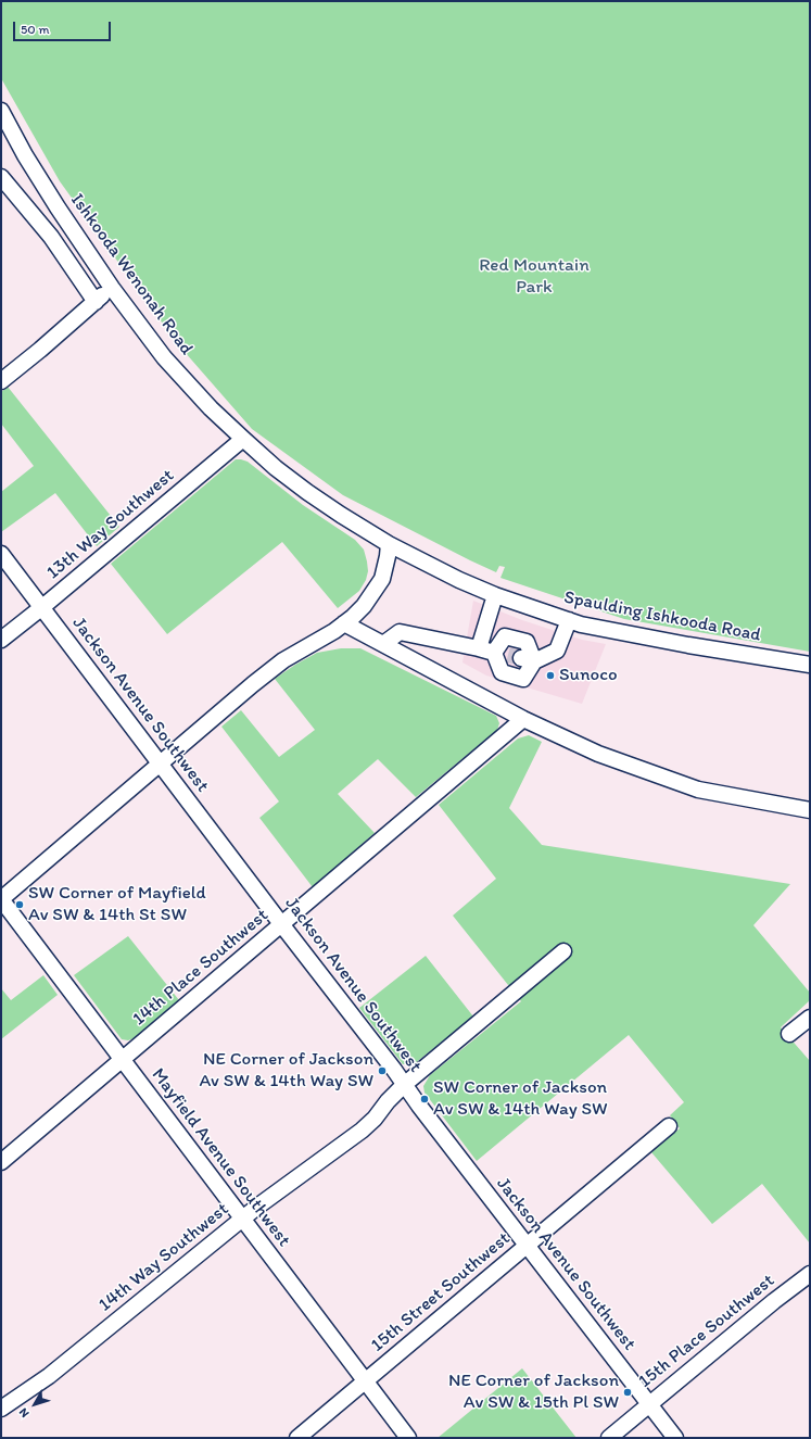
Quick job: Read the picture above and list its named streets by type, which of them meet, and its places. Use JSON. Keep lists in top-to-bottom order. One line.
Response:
{"streets":{"street":["Ishkooda Wenonah Road","13th Way Southwest","Spaulding Ishkooda Road","Jackson Avenue Southwest","14th Place Southwest","Mayfield Avenue Southwest","14th Way Southwest","15th Street Southwest","15th Place Southwest"]},"crossings":[["Ishkooda Wenonah Road","13th Way Southwest"],["Ishkooda Wenonah Road","Spaulding Ishkooda Road"],["13th Way Southwest","Spaulding Ishkooda Road"],["13th Way Southwest","Jackson Avenue Southwest"],["Jackson Avenue Southwest","14th Place Southwest"],["Jackson Avenue Southwest","14th Way Southwest"],["Jackson Avenue Southwest","15th Street Southwest"],["Jackson Avenue Southwest","15th Place Southwest"],["14th Place Southwest","Mayfield Avenue Southwest"],["Mayfield Avenue Southwest","14th Way Southwest"],["Mayfield Avenue Southwest","15th Street Southwest"]],"parks":["Red Mountain Park"],"places":["Sunoco","SW Corner of Mayfield Av SW & 14th St SW","NE Corner of Jackson Av SW & 14th Way SW","SW Corner of Jackson Av SW & 14th Way SW","NE Corner of Jackson Av SW & 15th Pl SW"],"scale_bar":"50 m","north":"bottom left"}
